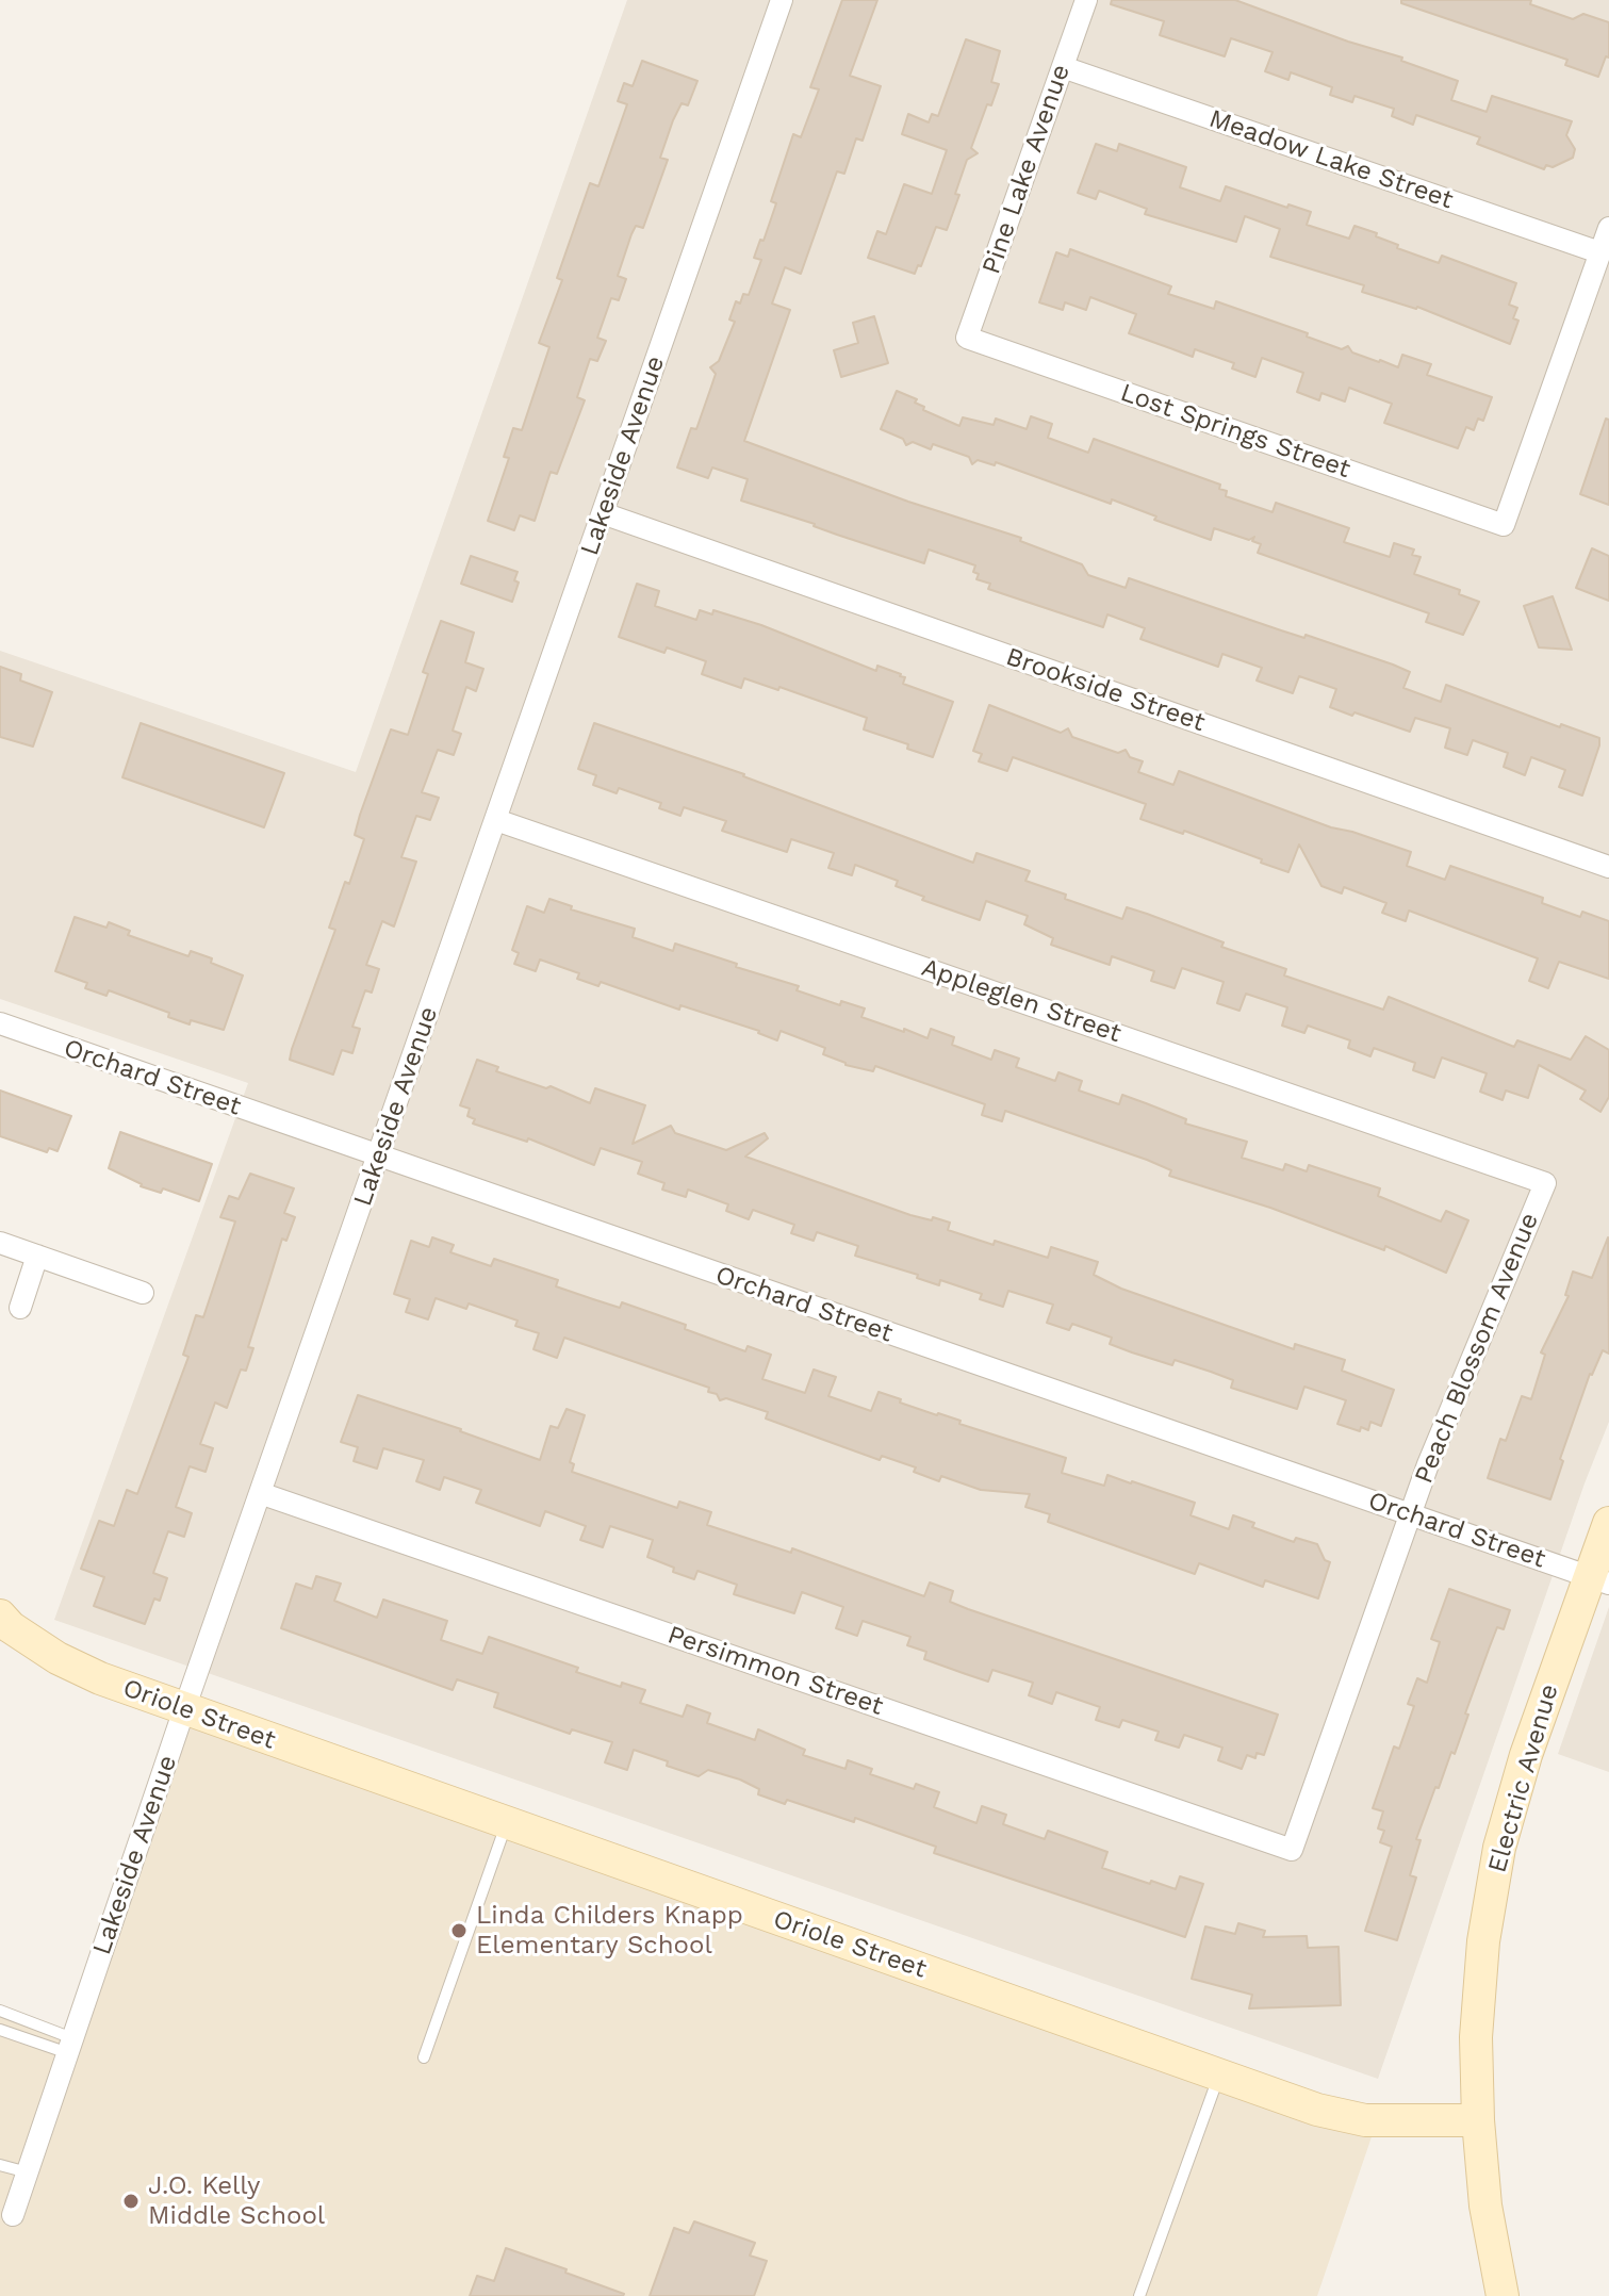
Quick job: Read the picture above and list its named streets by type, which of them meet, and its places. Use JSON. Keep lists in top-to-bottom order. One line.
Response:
{"streets":{"street":["Meadow Lake Street","Pine Lake Avenue","Lost Springs Street","Lakeside Avenue","Brookside Street","Appleglen Street","Orchard Street","Peach Blossom Avenue","Persimmon Street","Oriole Street","Electric Avenue"]},"crossings":[["Meadow Lake Street","Pine Lake Avenue"],["Meadow Lake Street","Lost Springs Street"],["Pine Lake Avenue","Lost Springs Street"],["Lakeside Avenue","Brookside Street"],["Lakeside Avenue","Appleglen Street"],["Lakeside Avenue","Orchard Street"],["Lakeside Avenue","Persimmon Street"],["Lakeside Avenue","Oriole Street"],["Appleglen Street","Peach Blossom Avenue"],["Orchard Street","Peach Blossom Avenue"],["Orchard Street","Electric Avenue"],["Peach Blossom Avenue","Persimmon Street"],["Oriole Street","Electric Avenue"]],"places":["Linda Childers Knapp Elementary School","J.O. Kelly Middle School"]}
